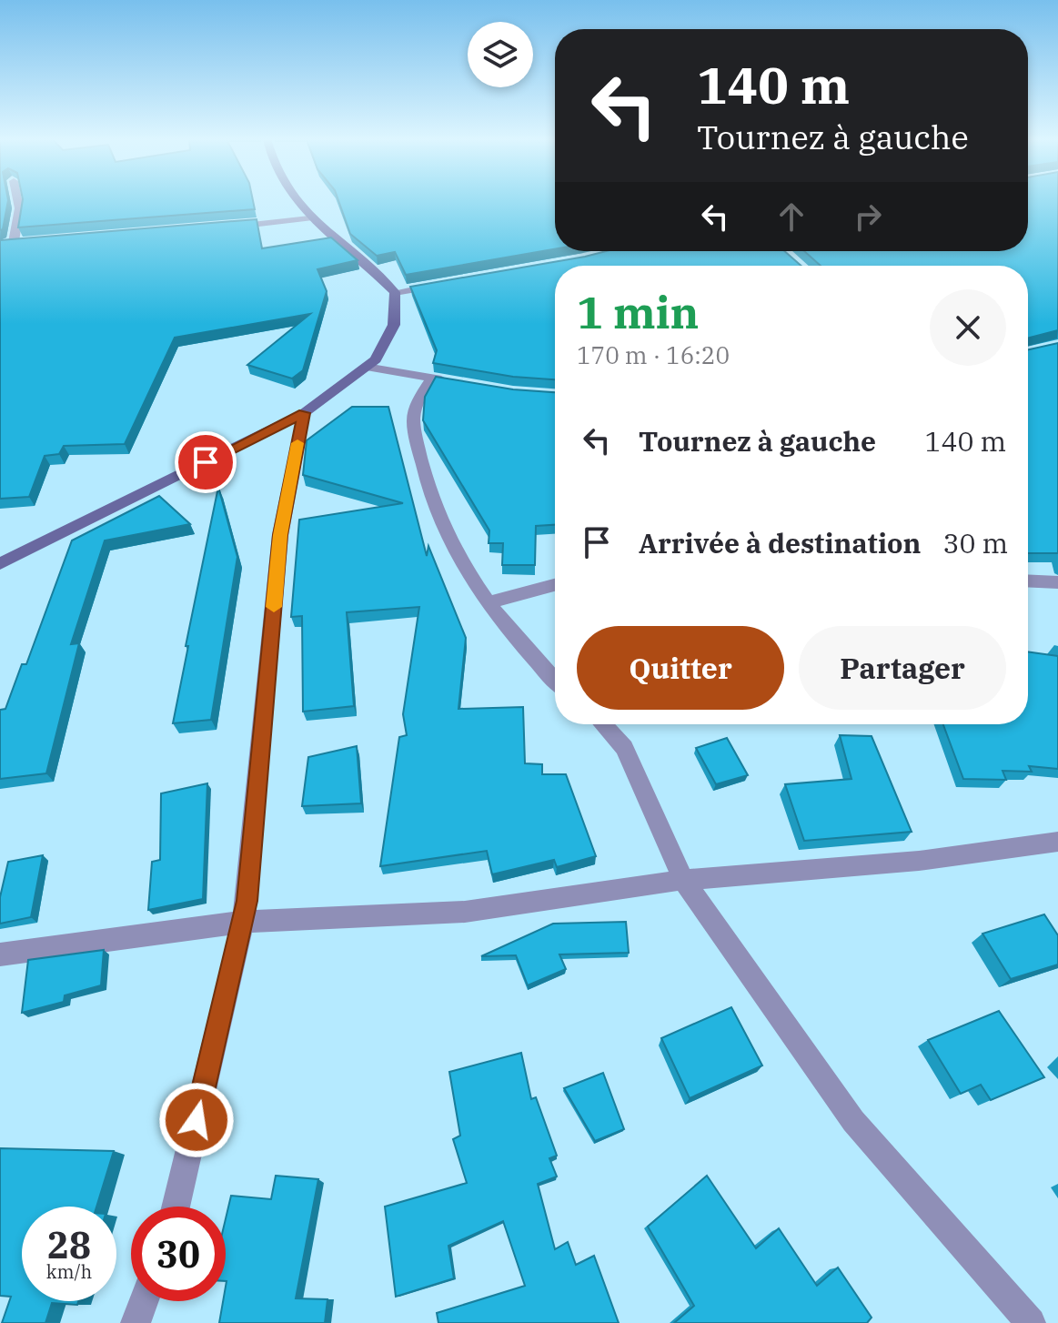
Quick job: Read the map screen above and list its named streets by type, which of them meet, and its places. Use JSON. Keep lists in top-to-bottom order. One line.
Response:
{"page":{"turn":["140 m","Tournez à gauche"],"heading":["1 min","170 m · 16:20"],"list":[{"name":"Tournez à gauche","value":"140 m"},{"name":"Arrivée à destination","value":"30 m"}],"buttons":["Quitter","Partager"],"speed":"28 km/h","limit":"30"}}
